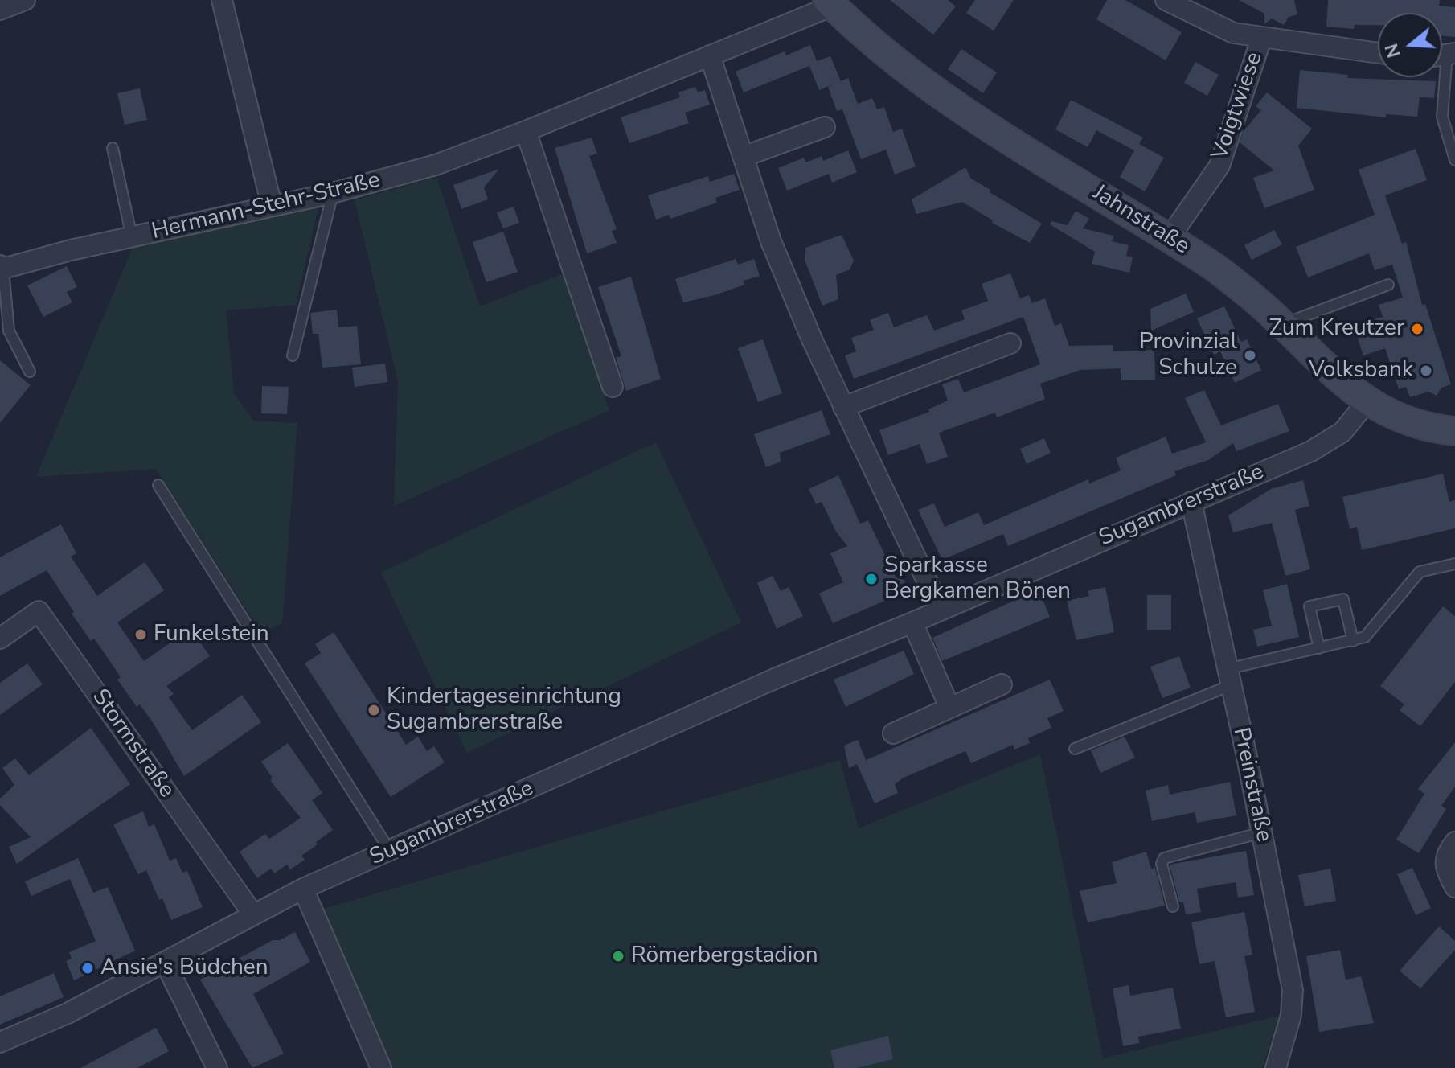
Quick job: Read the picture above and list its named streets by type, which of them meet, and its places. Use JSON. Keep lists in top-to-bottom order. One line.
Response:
{"streets":{"main road":["Jahnstraße"],"street":["Voigtwiese","Hermann-Stehr-Straße","Sugambrerstraße","Stormstraße","Preinstraße"]},"crossings":[["Voigtwiese","Jahnstraße"],["Hermann-Stehr-Straße","Jahnstraße"],["Jahnstraße","Sugambrerstraße"],["Sugambrerstraße","Stormstraße"],["Sugambrerstraße","Preinstraße"]],"places":["Zum Kreutzer","Provinzial Schulze","Volksbank","Sparkasse Bergkamen Bönen","Funkelstein","Kindertageseinrichtung Sugambrerstraße","Römerbergstadion","Ansie's Büdchen"],"north":"left"}
